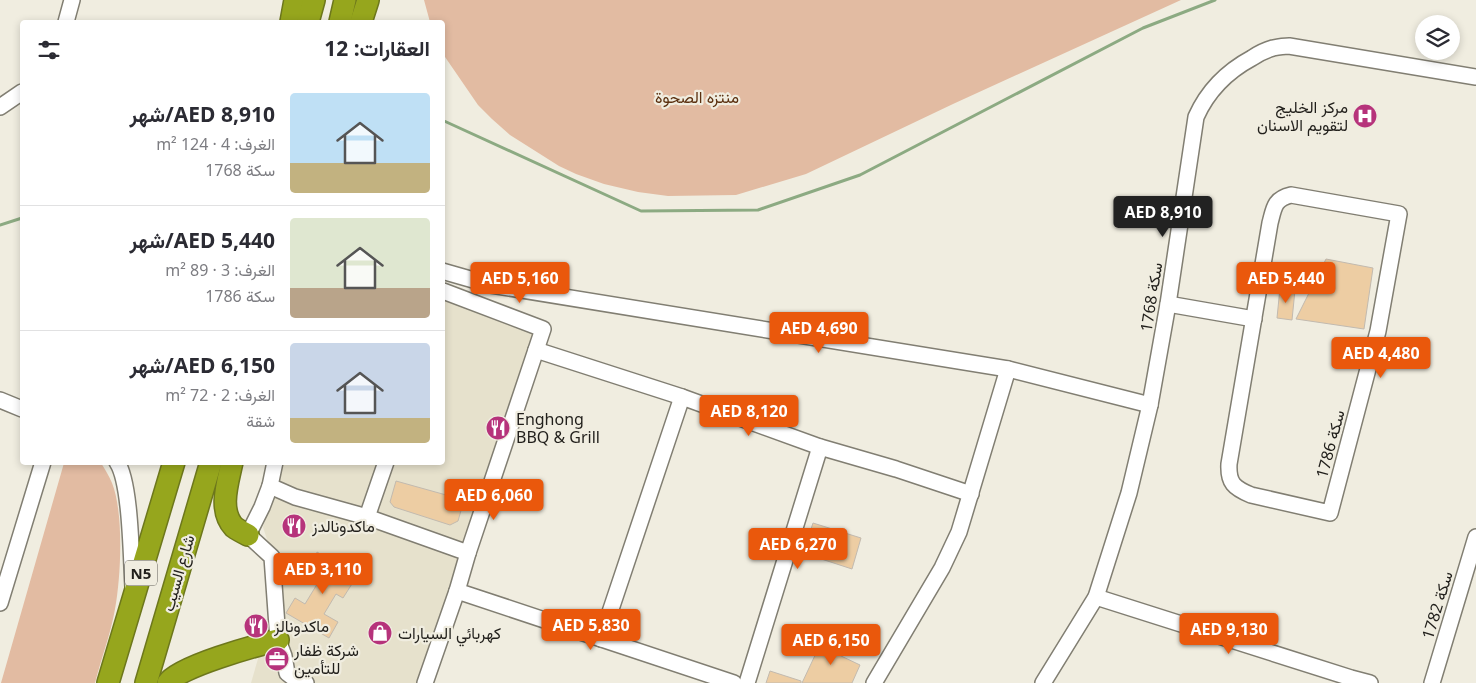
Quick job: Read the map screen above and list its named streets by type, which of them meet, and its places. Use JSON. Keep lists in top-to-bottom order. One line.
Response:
{"streets":{"highway":["N5","شارع السيب"],"street":["سكة 1768","سكة 1786","سكة 1782"]},"parks":["منتزه الصحوة"],"places":{"hospital":["مركز الخليج لتقويم الاسنان"],"restaurant":["Enghong BBQ & Grill","ماكدونالدز","ماكدونالز"],"shop":["كهربائي السيارات"],"office":["شركة ظفار للتأمين"]},"page":{"heading":"العقارات: 12","list":[{"name":"AED 8,910/شهر","note":"الغرف: 4 · 124 m² · سكة 1768"},{"name":"AED 5,440/شهر","note":"الغرف: 3 · 89 m² · سكة 1786"},{"name":"AED 6,150/شهر","note":"الغرف: 2 · 72 m² · شقة"}],"price":["AED 8,910","AED 5,160","AED 5,440","AED 4,690","AED 4,480","AED 8,120","AED 6,060","AED 6,270","AED 3,110","AED 5,830","AED 9,130","AED 6,150"]}}
